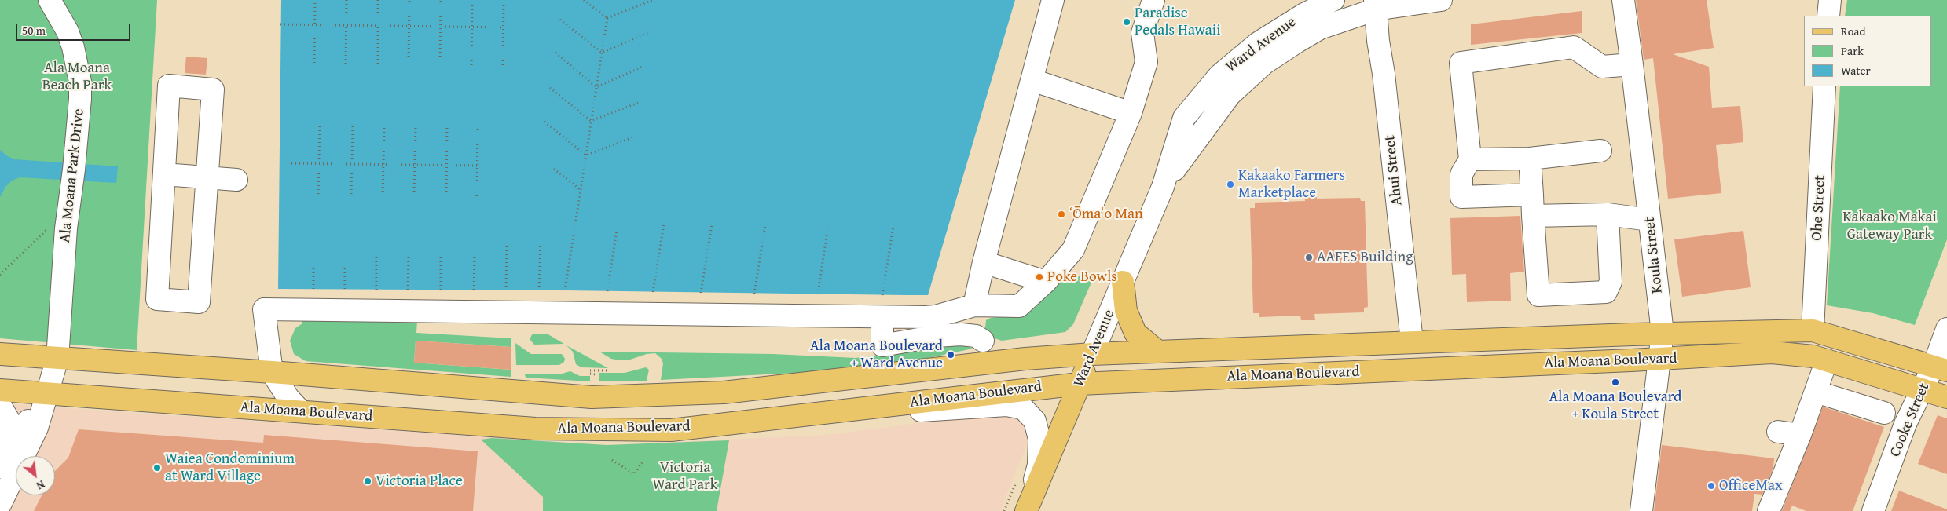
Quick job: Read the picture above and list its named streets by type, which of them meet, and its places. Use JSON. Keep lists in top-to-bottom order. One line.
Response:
{"streets":{"main road":["Ward Avenue","Ala Moana Boulevard"],"street":["Ahui Street","Ala Moana Park Drive","Ohe Street","Koula Street","Cooke Street"]},"crossings":[["Ward Avenue","Ahui Street"],["Ward Avenue","Ala Moana Boulevard"],["Ahui Street","Ala Moana Boulevard"],["Ala Moana Park Drive","Ala Moana Boulevard"],["Ohe Street","Ala Moana Boulevard"],["Koula Street","Ala Moana Boulevard"],["Ala Moana Boulevard","Cooke Street"]],"parks":["Ala Moana Beach Park","Kakaako Makai Gateway Park","Victoria Ward Park"],"places":["Paradise Pedals Hawaii","Kakaako Farmers Marketplace","ʻŌmaʻo Man","AAFES Building","Poke Bowls","Ala Moana Boulevard + Ward Avenue","Ala Moana Boulevard + Koula Street","Waiea Condominium at Ward Village","Victoria Place","OfficeMax"],"legend":["Road","Park","Water"],"scale_bar":"50 m","north":"bottom right"}
